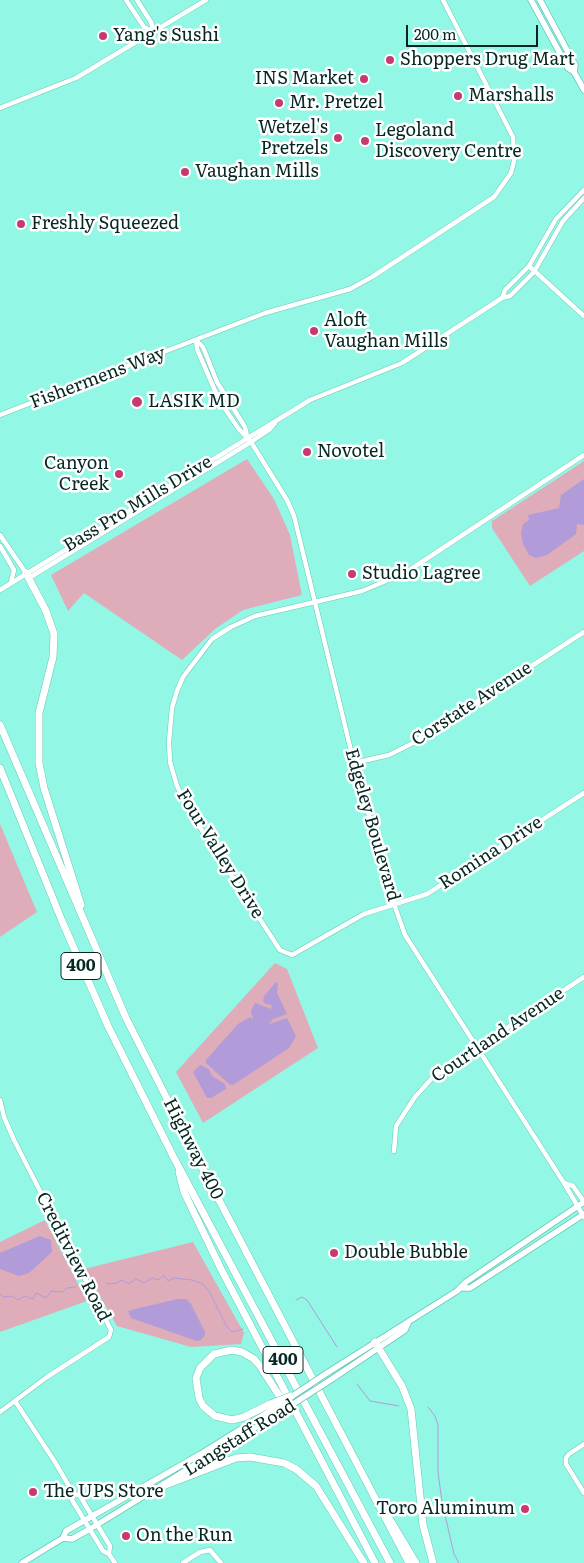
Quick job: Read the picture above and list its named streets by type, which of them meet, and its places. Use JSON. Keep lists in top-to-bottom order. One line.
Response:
{"streets":{"highway":["400","Highway 400"],"main road":["Langstaff Road"],"street":["Fishermens Way","Bass Pro Mills Drive","Corstate Avenue","Edgeley Boulevard","Romina Drive","Four Valley Drive","Courtland Avenue","Creditview Road"]},"crossings":[["Fishermens Way","Edgeley Boulevard"],["Bass Pro Mills Drive","Edgeley Boulevard"],["Corstate Avenue","Edgeley Boulevard"],["Edgeley Boulevard","Romina Drive"],["Edgeley Boulevard","Four Valley Drive"],["Edgeley Boulevard","Courtland Avenue"],["Edgeley Boulevard","Langstaff Road"],["Romina Drive","Four Valley Drive"]],"places":["Yang's Sushi","Shoppers Drug Mart","INS Market","Marshalls","Mr. Pretzel","Wetzel's Pretzels","Legoland Discovery Centre","Vaughan Mills","Freshly Squeezed","Aloft Vaughan Mills","LASIK MD","Novotel","Canyon Creek","Studio Lagree","Double Bubble","The UPS Store","Toro Aluminum","On the Run"],"scale_bar":"200 m"}
